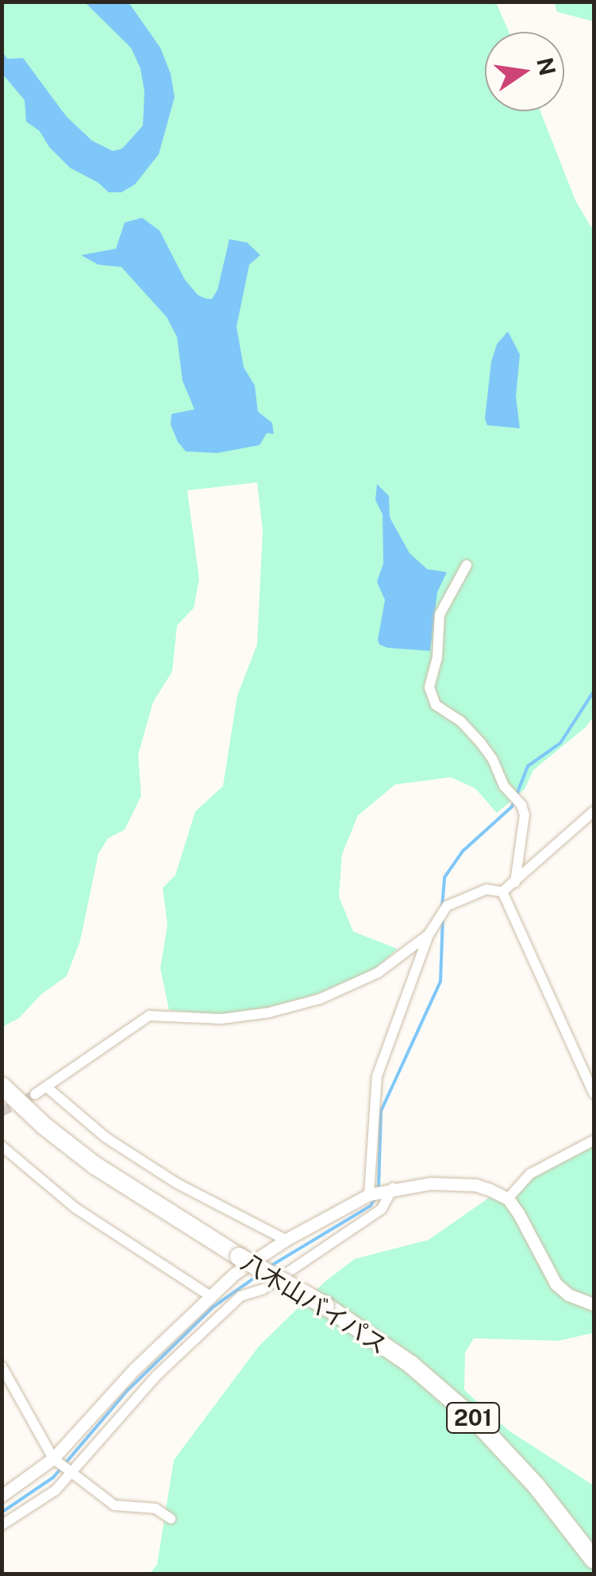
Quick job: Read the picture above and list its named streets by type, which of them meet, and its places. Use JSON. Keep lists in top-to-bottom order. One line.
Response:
{"streets":{"highway":["八木山バイパス","201"]},"north":"right"}
